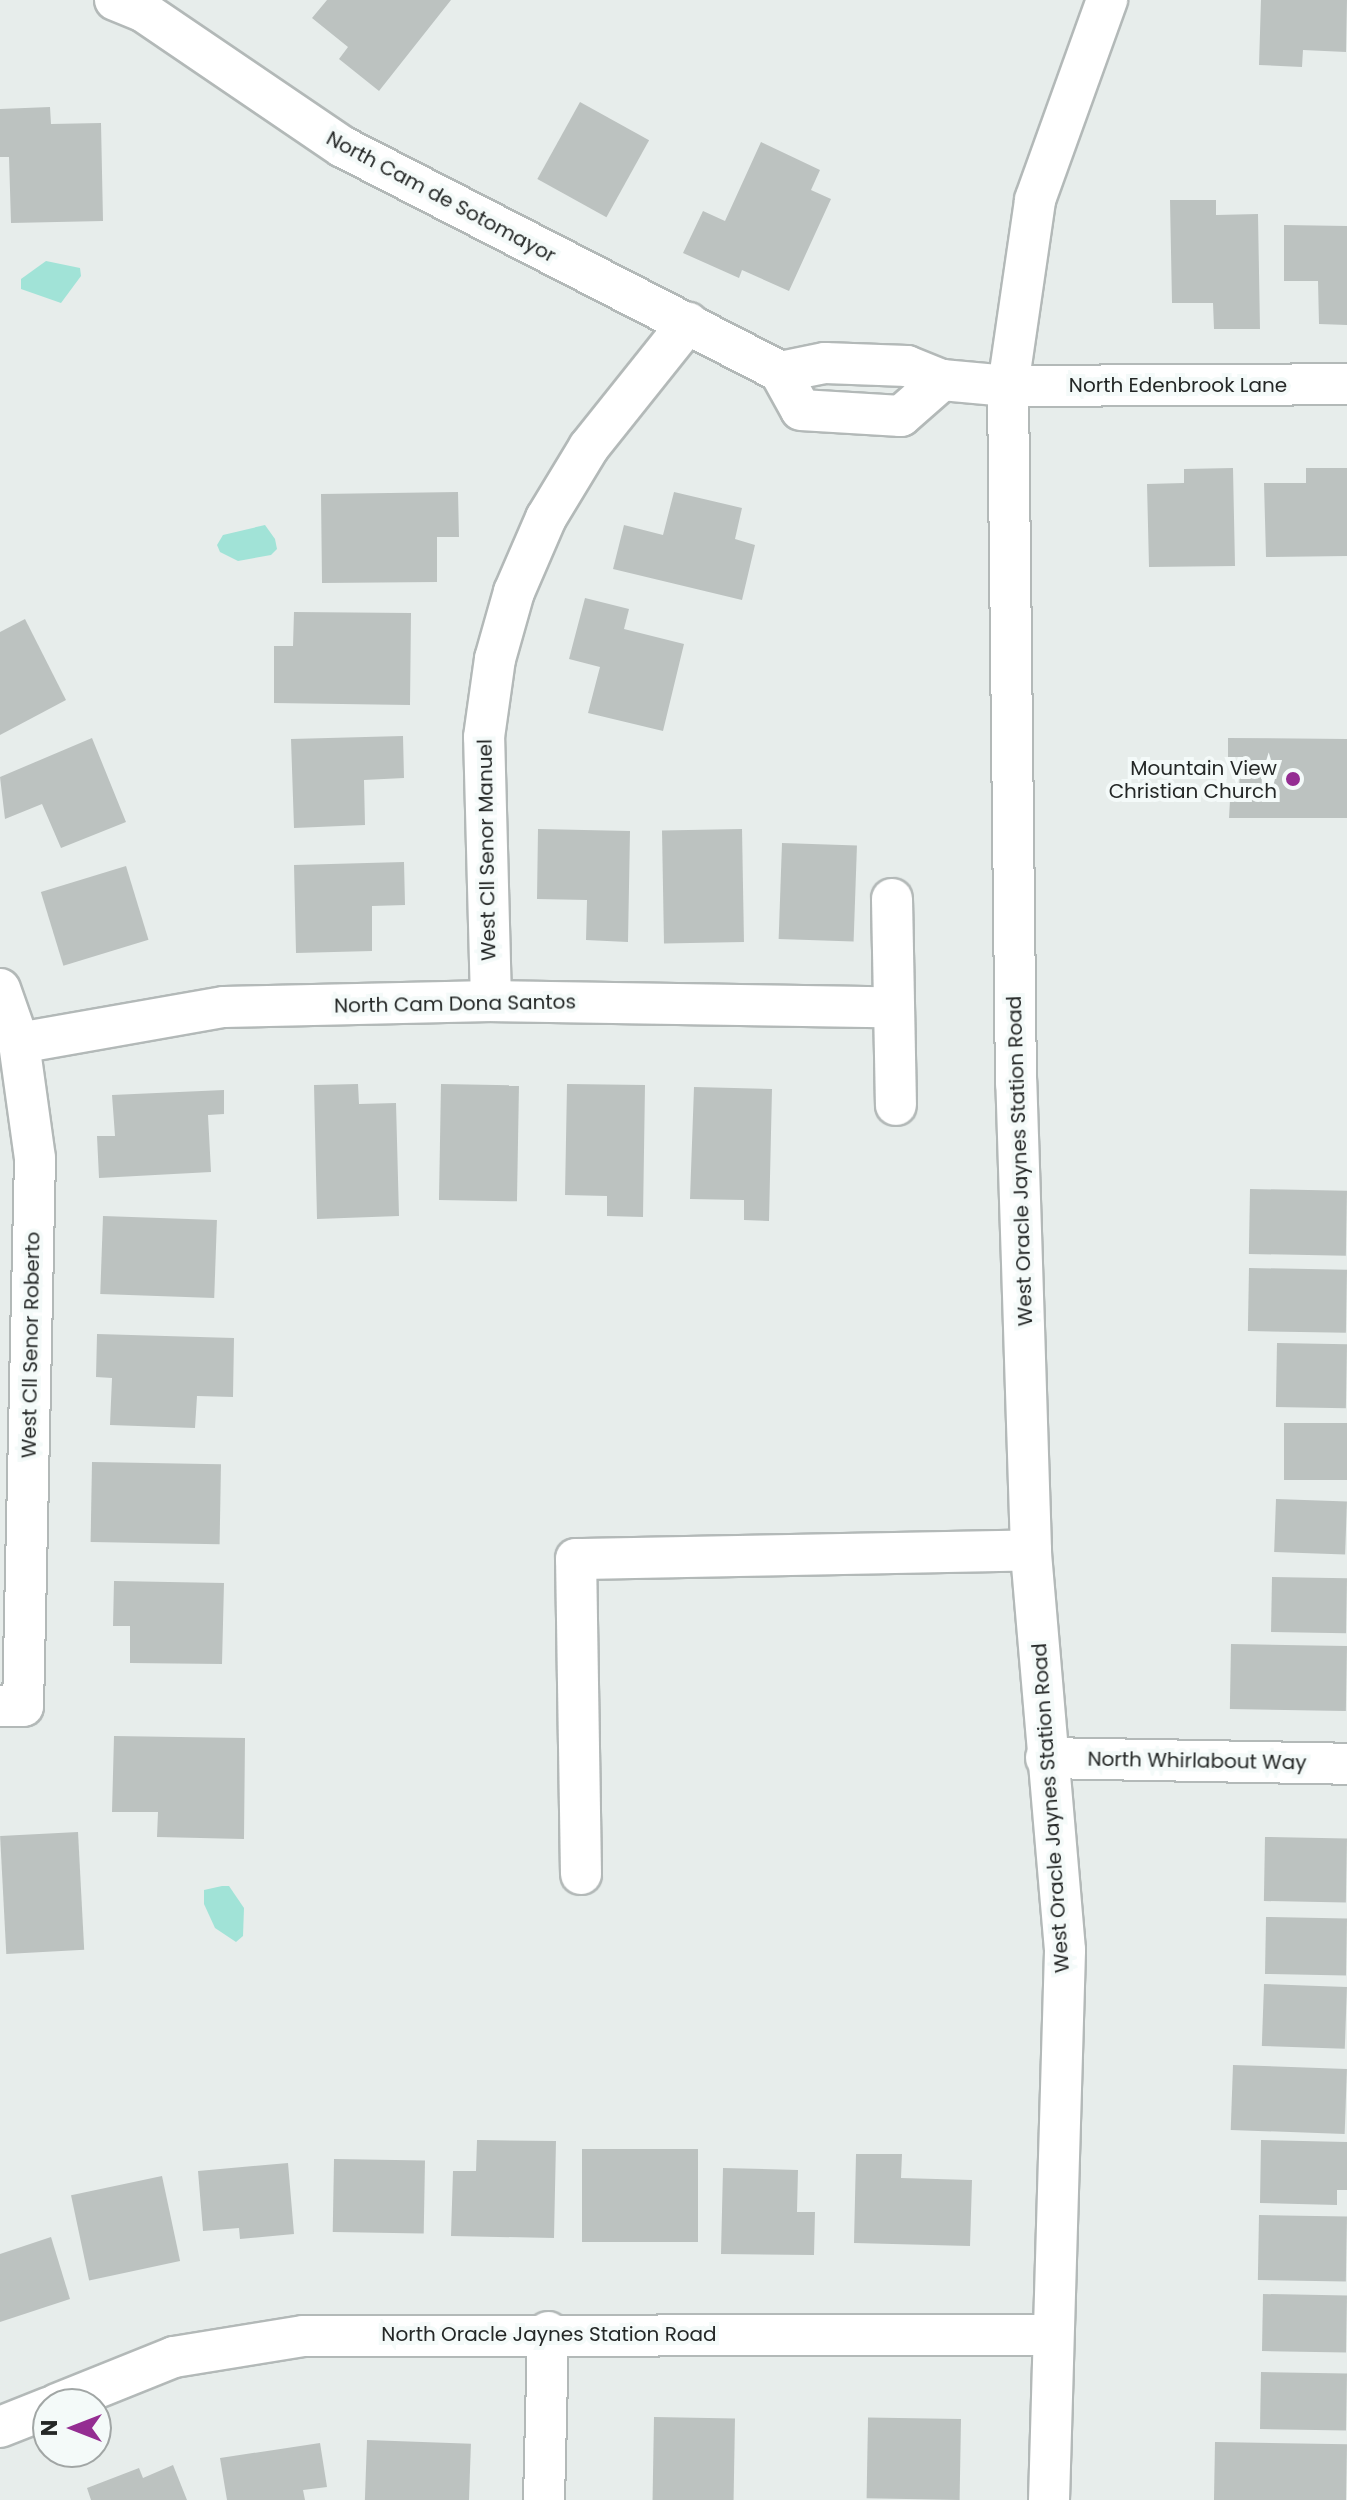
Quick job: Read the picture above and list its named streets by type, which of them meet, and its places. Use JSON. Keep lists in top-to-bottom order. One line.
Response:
{"streets":{"street":["North Cam de Sotomayor","North Edenbrook Lane","West Cll Senor Manuel","North Cam Dona Santos","West Oracle Jaynes Station Road","West Cll Senor Roberto","North Whirlabout Way","North Oracle Jaynes Station Road"]},"crossings":[["North Cam de Sotomayor","North Edenbrook Lane"],["North Cam de Sotomayor","West Cll Senor Manuel"],["North Cam de Sotomayor","West Oracle Jaynes Station Road"],["North Edenbrook Lane","West Oracle Jaynes Station Road"],["West Cll Senor Manuel","North Cam Dona Santos"],["North Cam Dona Santos","West Cll Senor Roberto"],["West Oracle Jaynes Station Road","North Whirlabout Way"],["West Oracle Jaynes Station Road","North Oracle Jaynes Station Road"]],"places":["Mountain View Christian Church"],"north":"left"}
